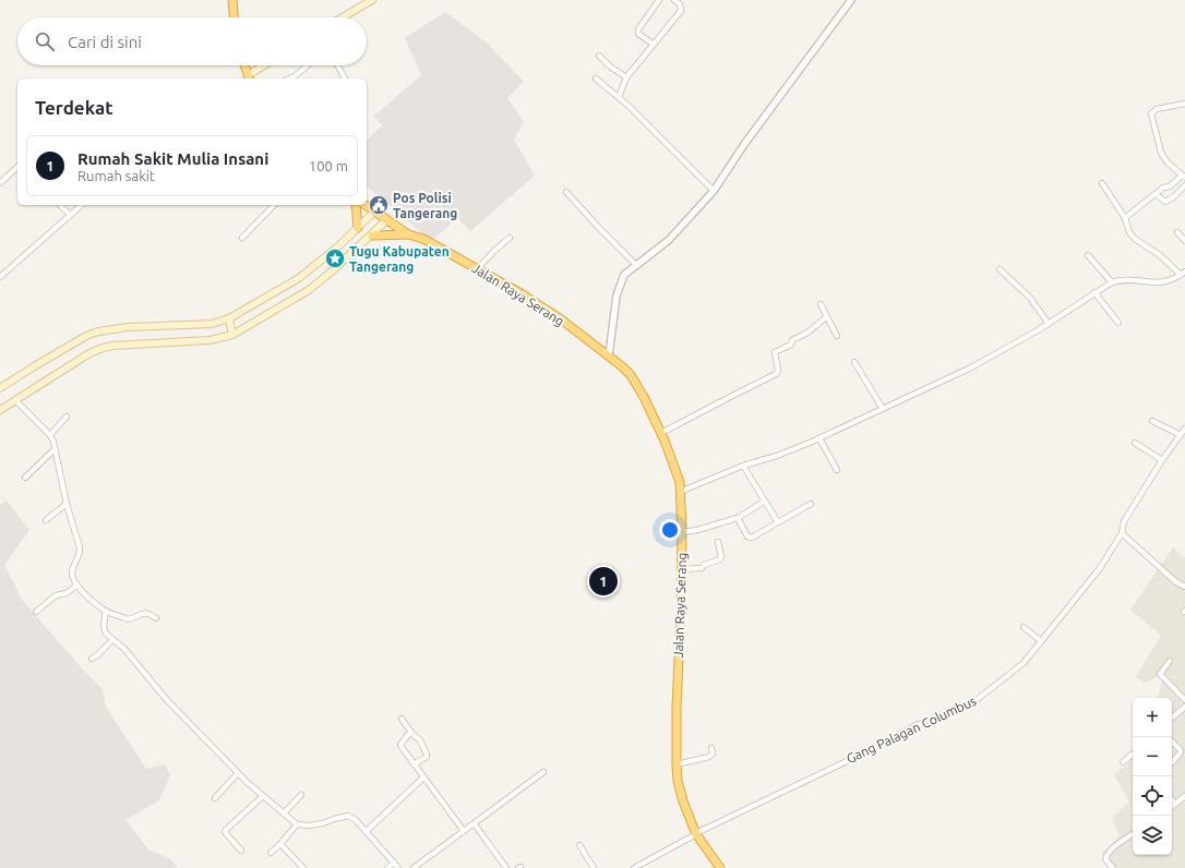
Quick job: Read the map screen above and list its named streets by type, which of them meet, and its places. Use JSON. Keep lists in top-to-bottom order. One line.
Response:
{"streets":{"highway":["Jalan Raya Serang"],"street":["Gang Palagan Columbus"]},"crossings":[["Jalan Raya Serang","Gang Palagan Columbus"]],"places":{"public building":["Pos Polisi Tangerang"],"place":["Tugu Kabupaten Tangerang"]},"page":{"search":"Cari di sini","heading":"Terdekat","list":[{"mark":"1","name":"Rumah Sakit Mulia Insani","note":"Rumah sakit","value":"100 m"}],"pins":"1","map_buttons":["+","−"]}}
